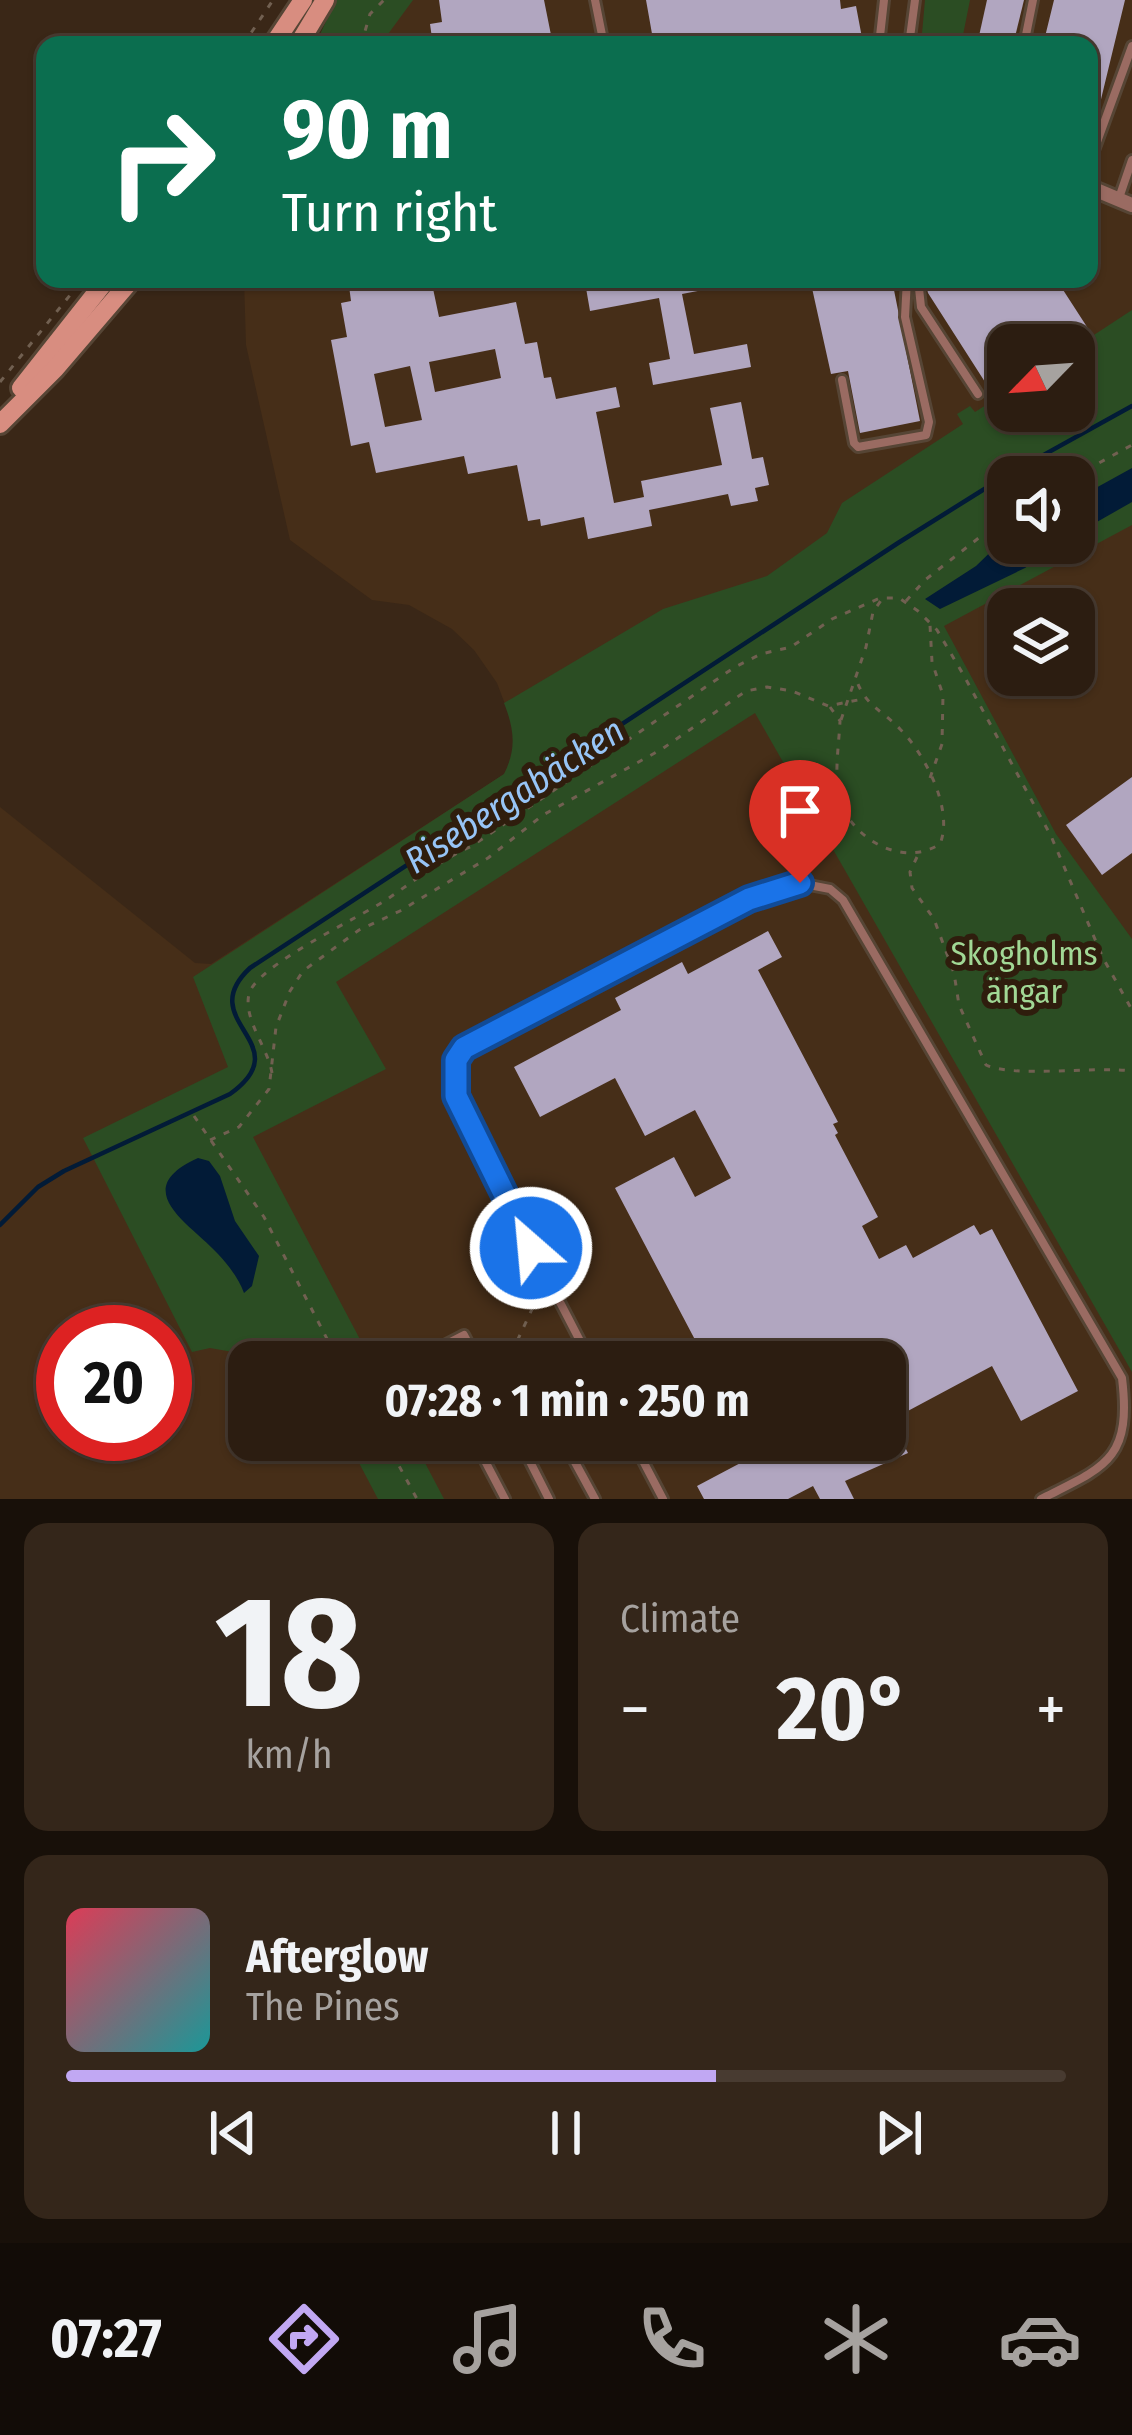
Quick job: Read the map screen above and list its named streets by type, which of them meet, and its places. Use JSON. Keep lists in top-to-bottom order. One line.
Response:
{"water":["Risebergabäcken"],"parks":["Skogholms ängar"],"north":"bottom left","page":{"turn":["90 m","Turn right"],"limit":"20","trip":"07:28 · 1 min · 250 m","tile":[["18","km/h"],"Climate"],"heat":["−","20°","+"],"song":["Afterglow","The Pines"],"tabs":"07:27"}}
